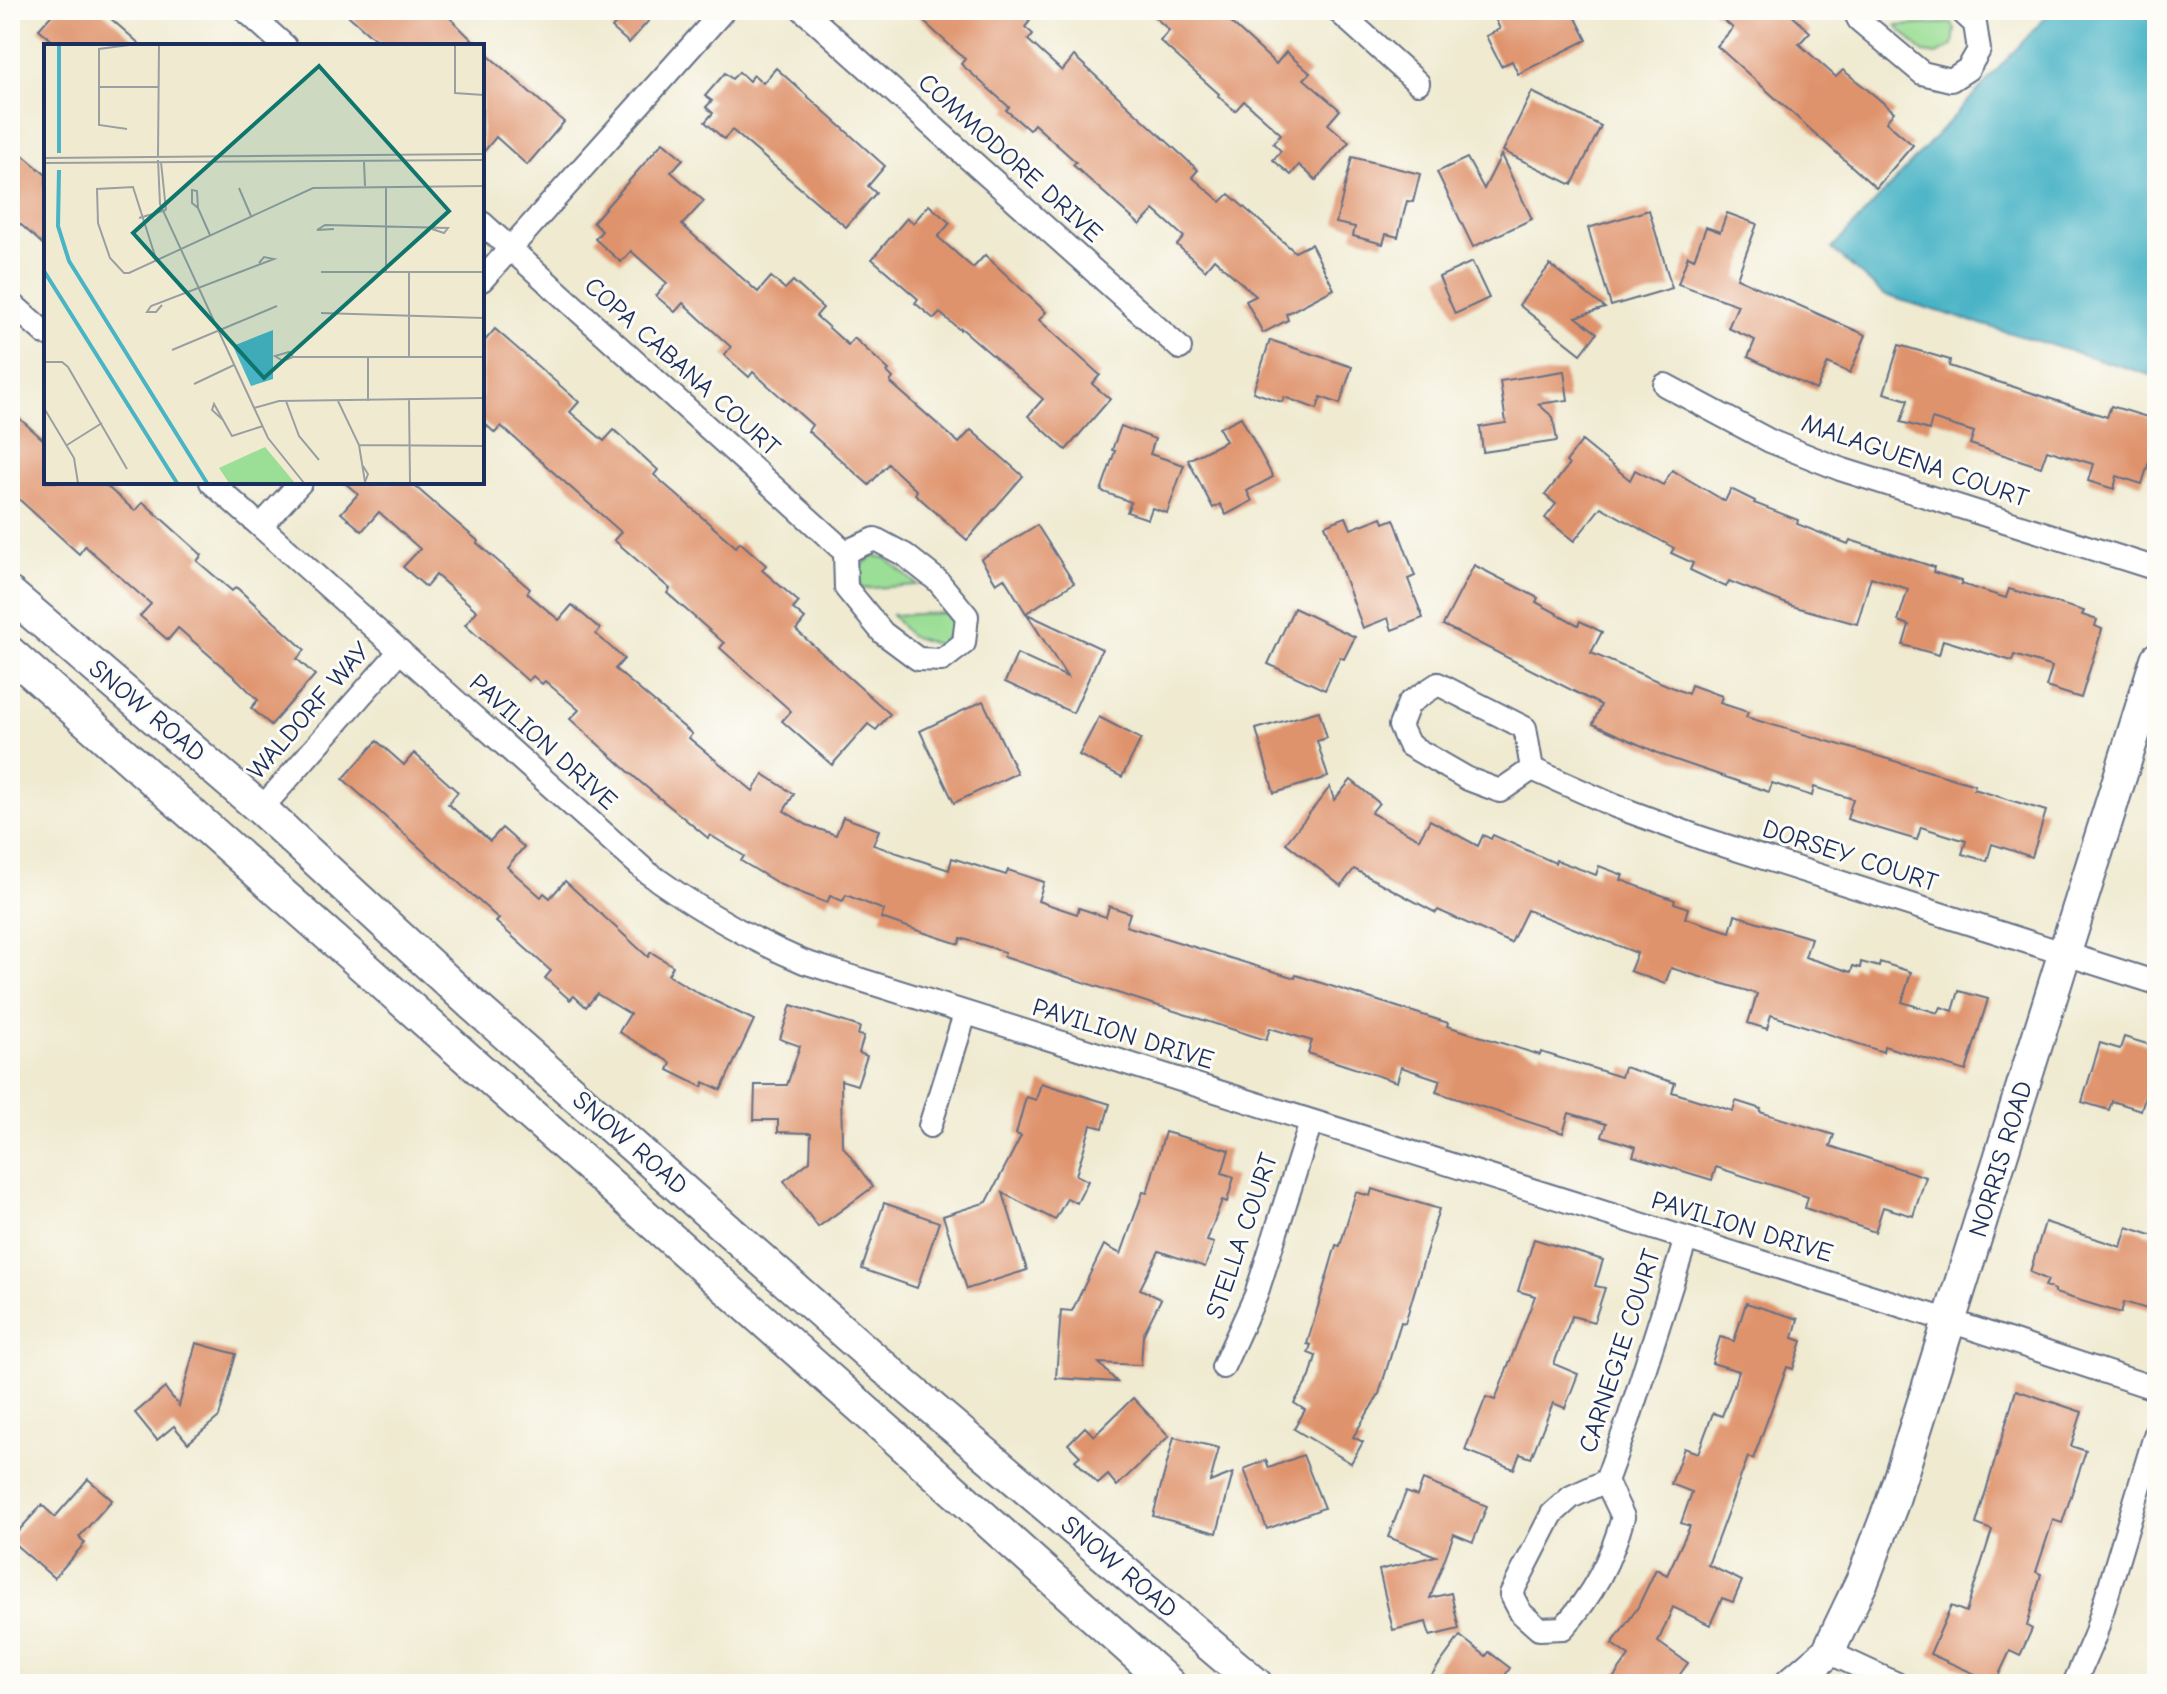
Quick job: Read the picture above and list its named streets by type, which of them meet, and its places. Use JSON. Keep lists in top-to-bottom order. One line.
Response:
{"streets":{"main road":["SNOW ROAD","NORRIS ROAD"],"street":["COMMODORE DRIVE","COPA CABANA COURT","MALAGUENA COURT","WALDORF WAY","PAVILION DRIVE","DORSEY COURT","STELLA COURT","CARNEGIE COURT"]},"crossings":[["SNOW ROAD","WALDORF WAY"],["WALDORF WAY","PAVILION DRIVE"],["PAVILION DRIVE","NORRIS ROAD"],["PAVILION DRIVE","STELLA COURT"],["PAVILION DRIVE","CARNEGIE COURT"],["DORSEY COURT","NORRIS ROAD"]]}
